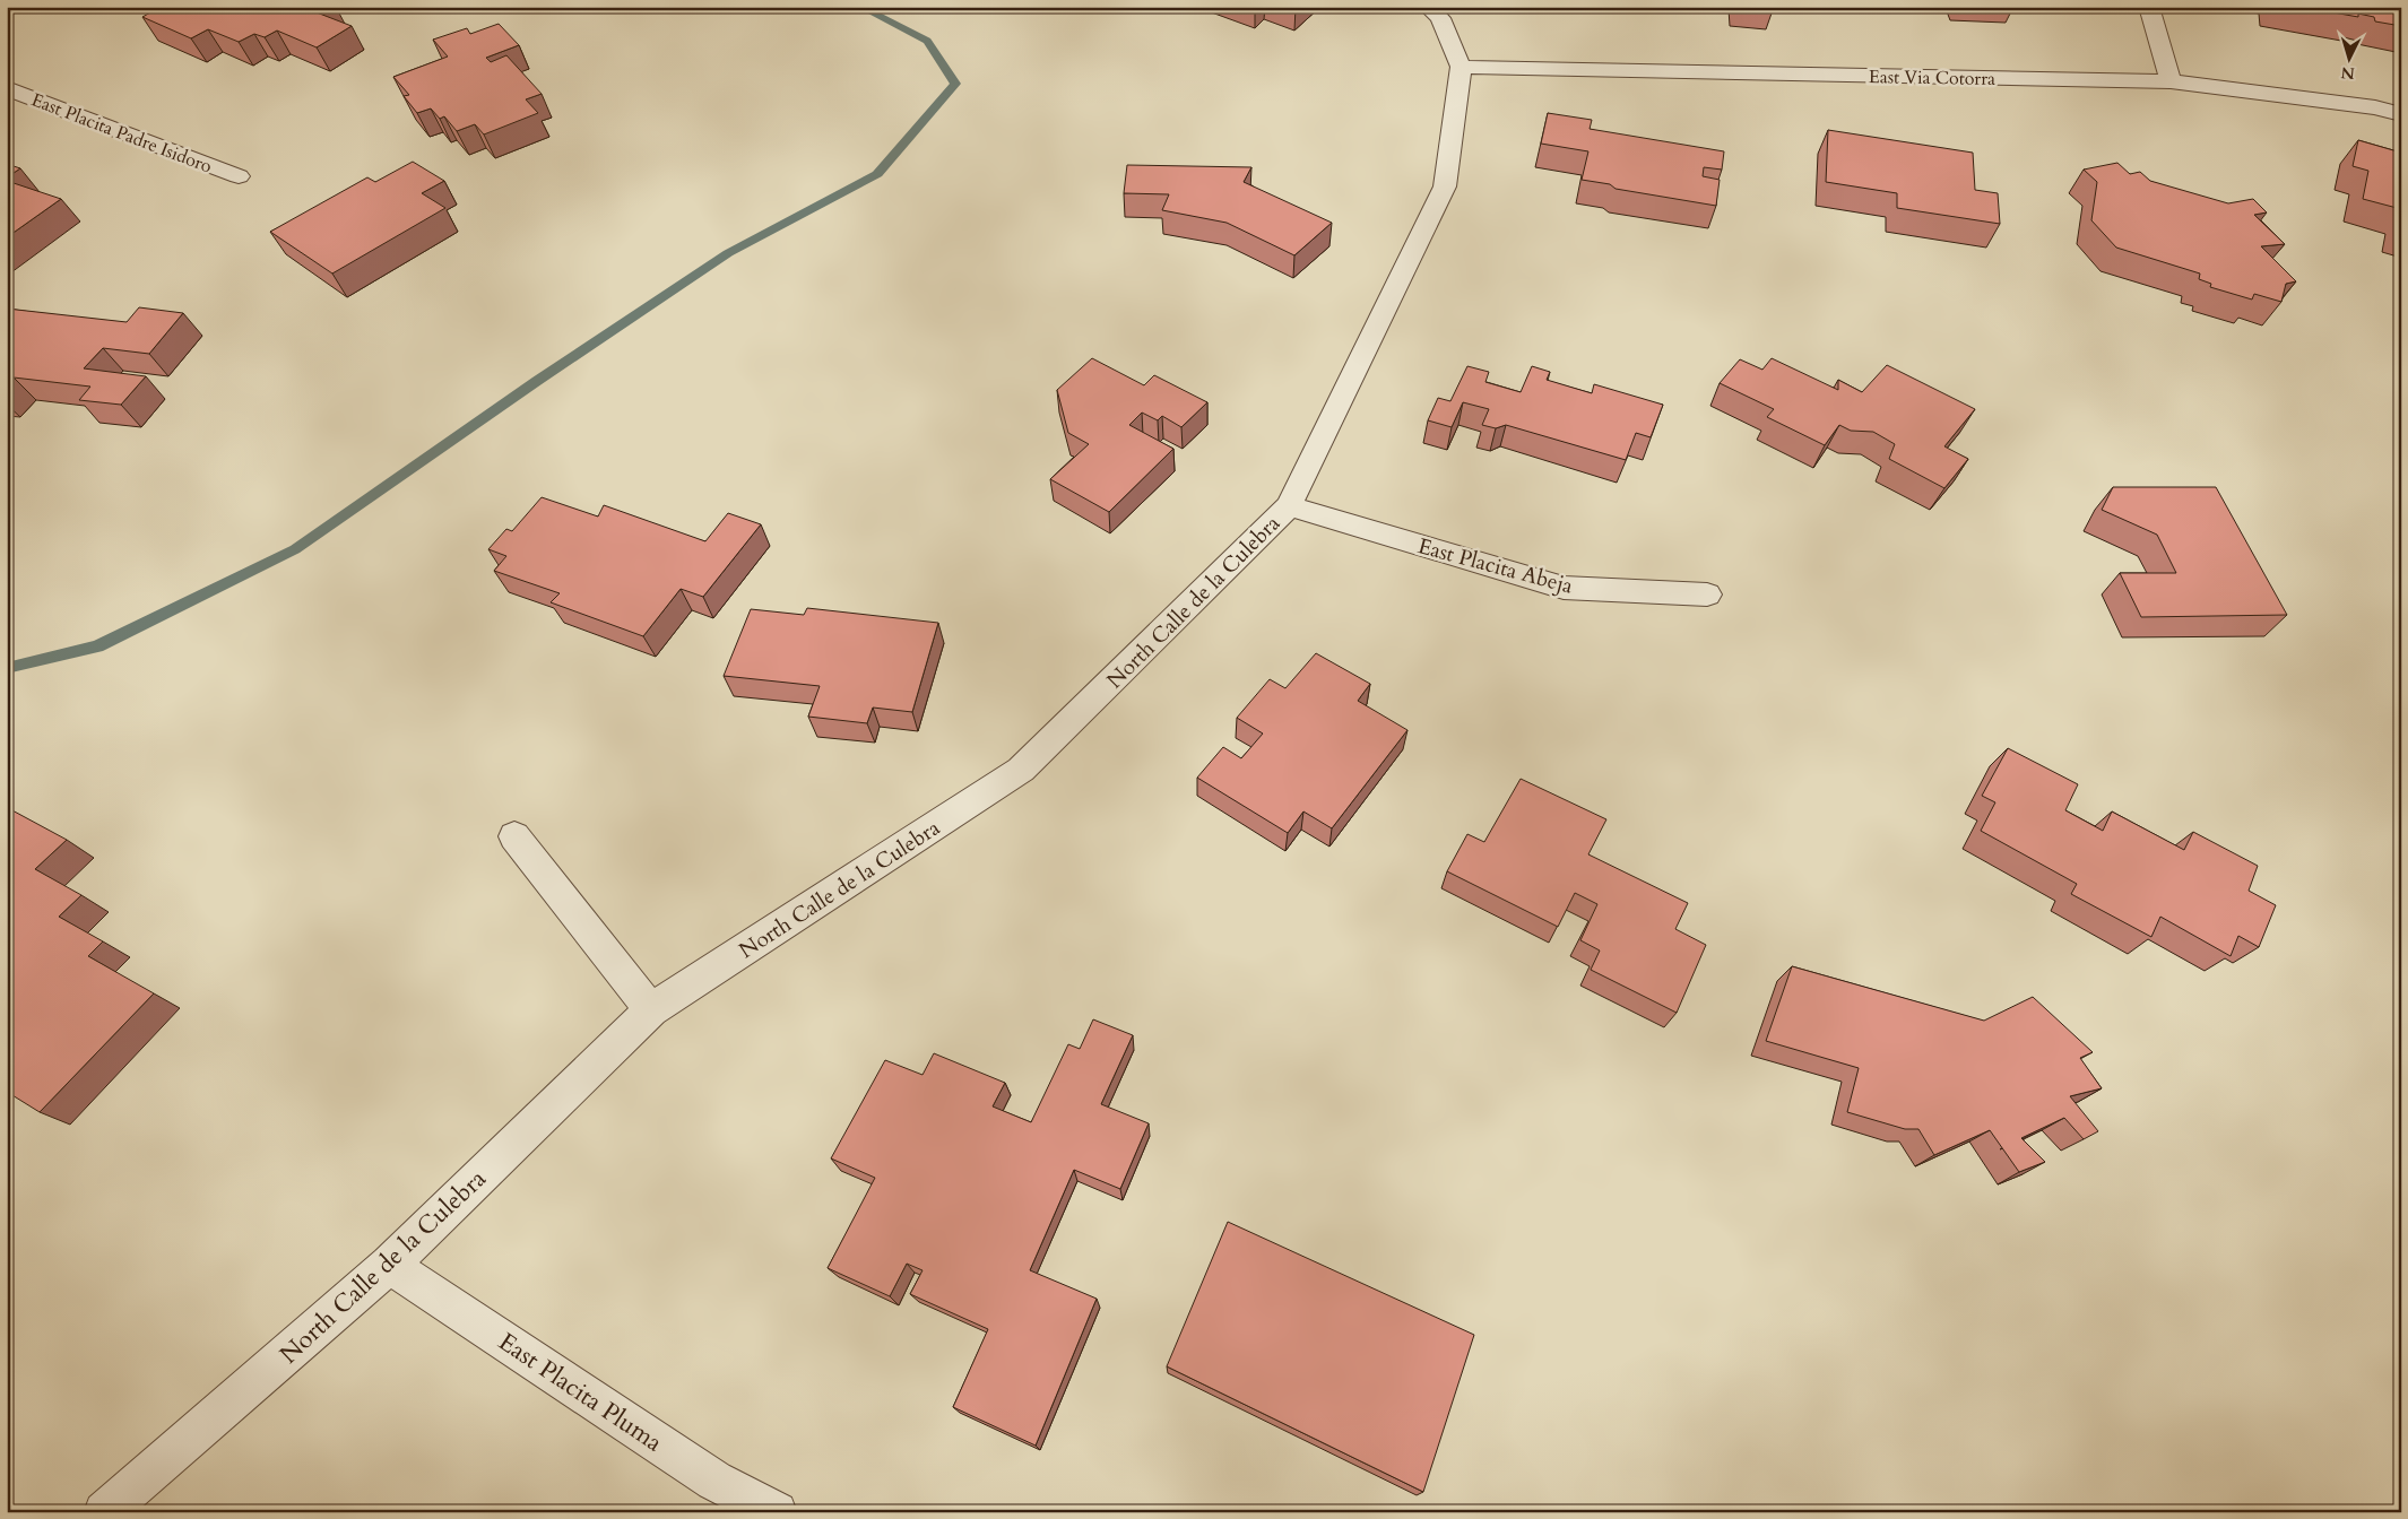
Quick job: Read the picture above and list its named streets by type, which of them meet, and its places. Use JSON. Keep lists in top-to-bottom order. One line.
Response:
{"streets":{"street":["East Via Cotorra","East Placita Padre Isidoro","East Placita Abeja","North Calle de la Culebra","East Placita Pluma"]},"crossings":[["East Via Cotorra","North Calle de la Culebra"],["East Placita Abeja","North Calle de la Culebra"],["North Calle de la Culebra","East Placita Pluma"]],"north":"bottom"}
